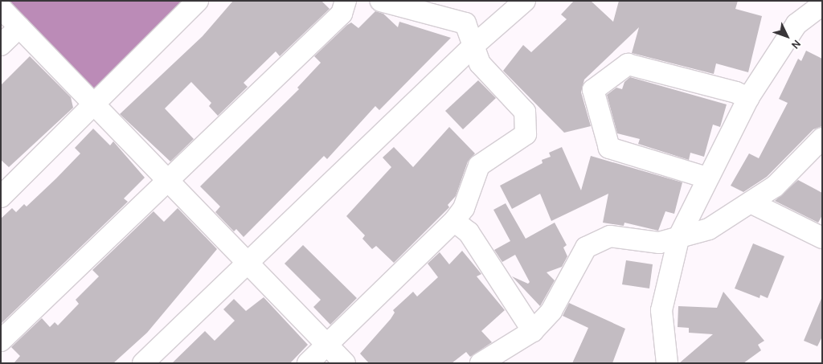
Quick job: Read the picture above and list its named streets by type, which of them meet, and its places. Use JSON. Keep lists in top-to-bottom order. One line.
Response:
{"north":"bottom right"}
